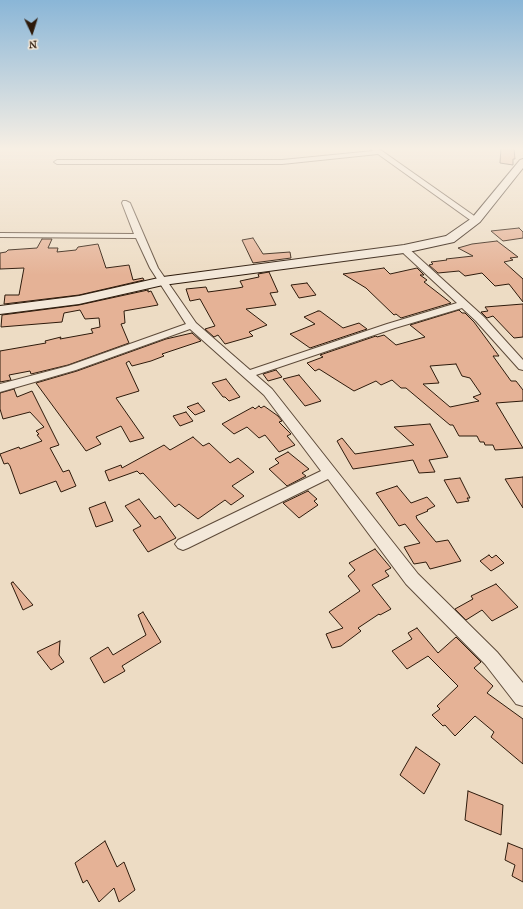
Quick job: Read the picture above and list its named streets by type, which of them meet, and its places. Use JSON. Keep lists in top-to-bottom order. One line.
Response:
{"north":"bottom"}
